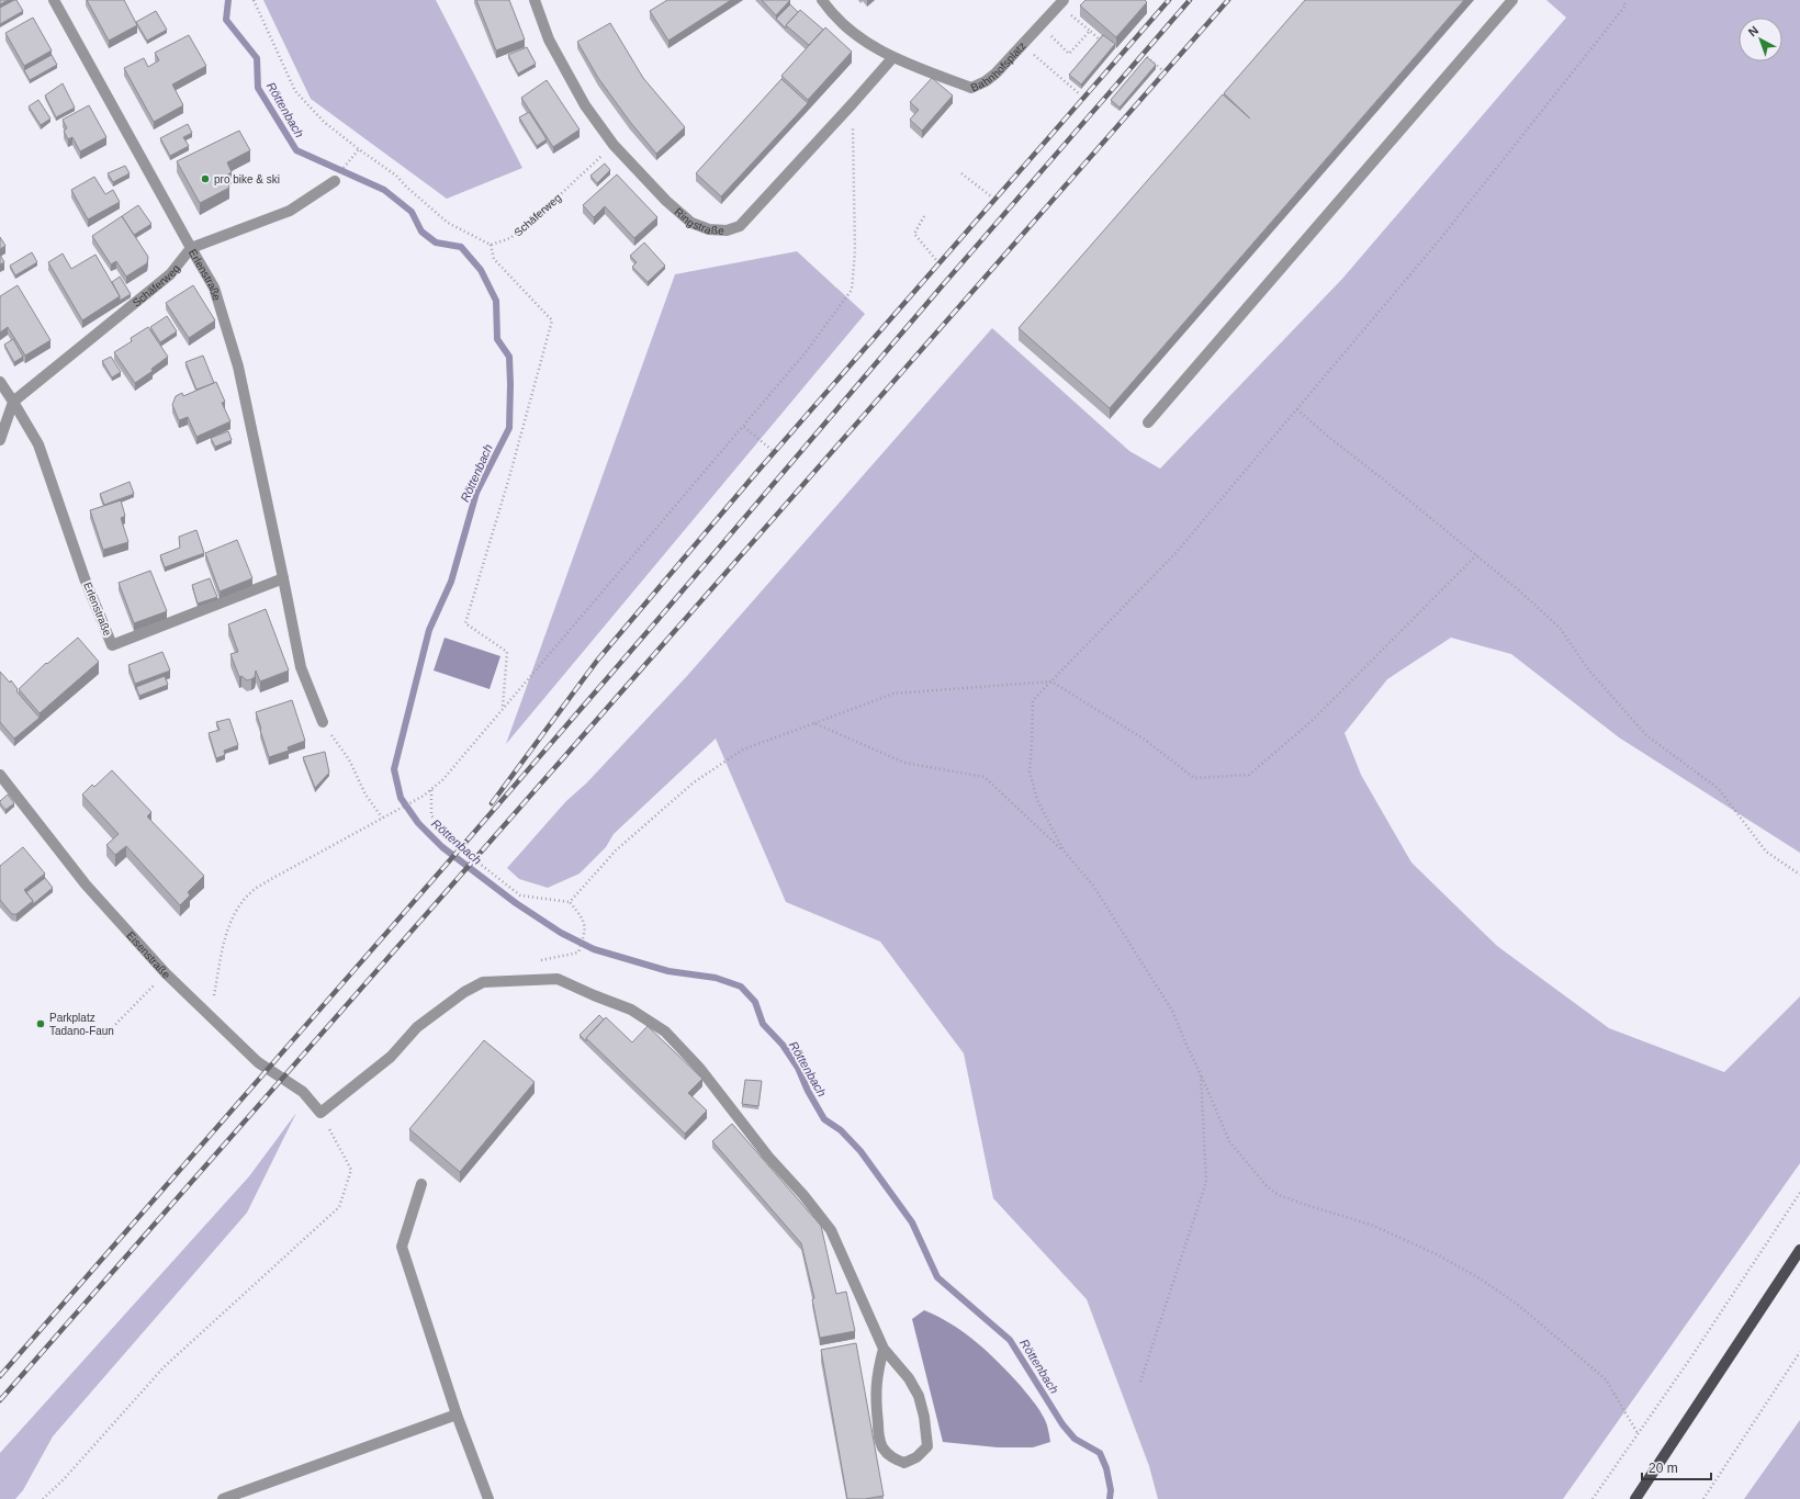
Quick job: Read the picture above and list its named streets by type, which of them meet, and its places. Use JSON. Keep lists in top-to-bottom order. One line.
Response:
{"streets":{"street":["Bahnhofsplatz","Schäferweg","Ringstraße","Erlenstraße","Eisenstraße"]},"crossings":[["Bahnhofsplatz","Ringstraße"],["Schäferweg","Ringstraße"],["Schäferweg","Erlenstraße"]],"water":["Röttenbach"],"places":["pro bike & ski","Parkplatz Tadano-Faun"],"scale_bar":"20 m","north":"top left"}
